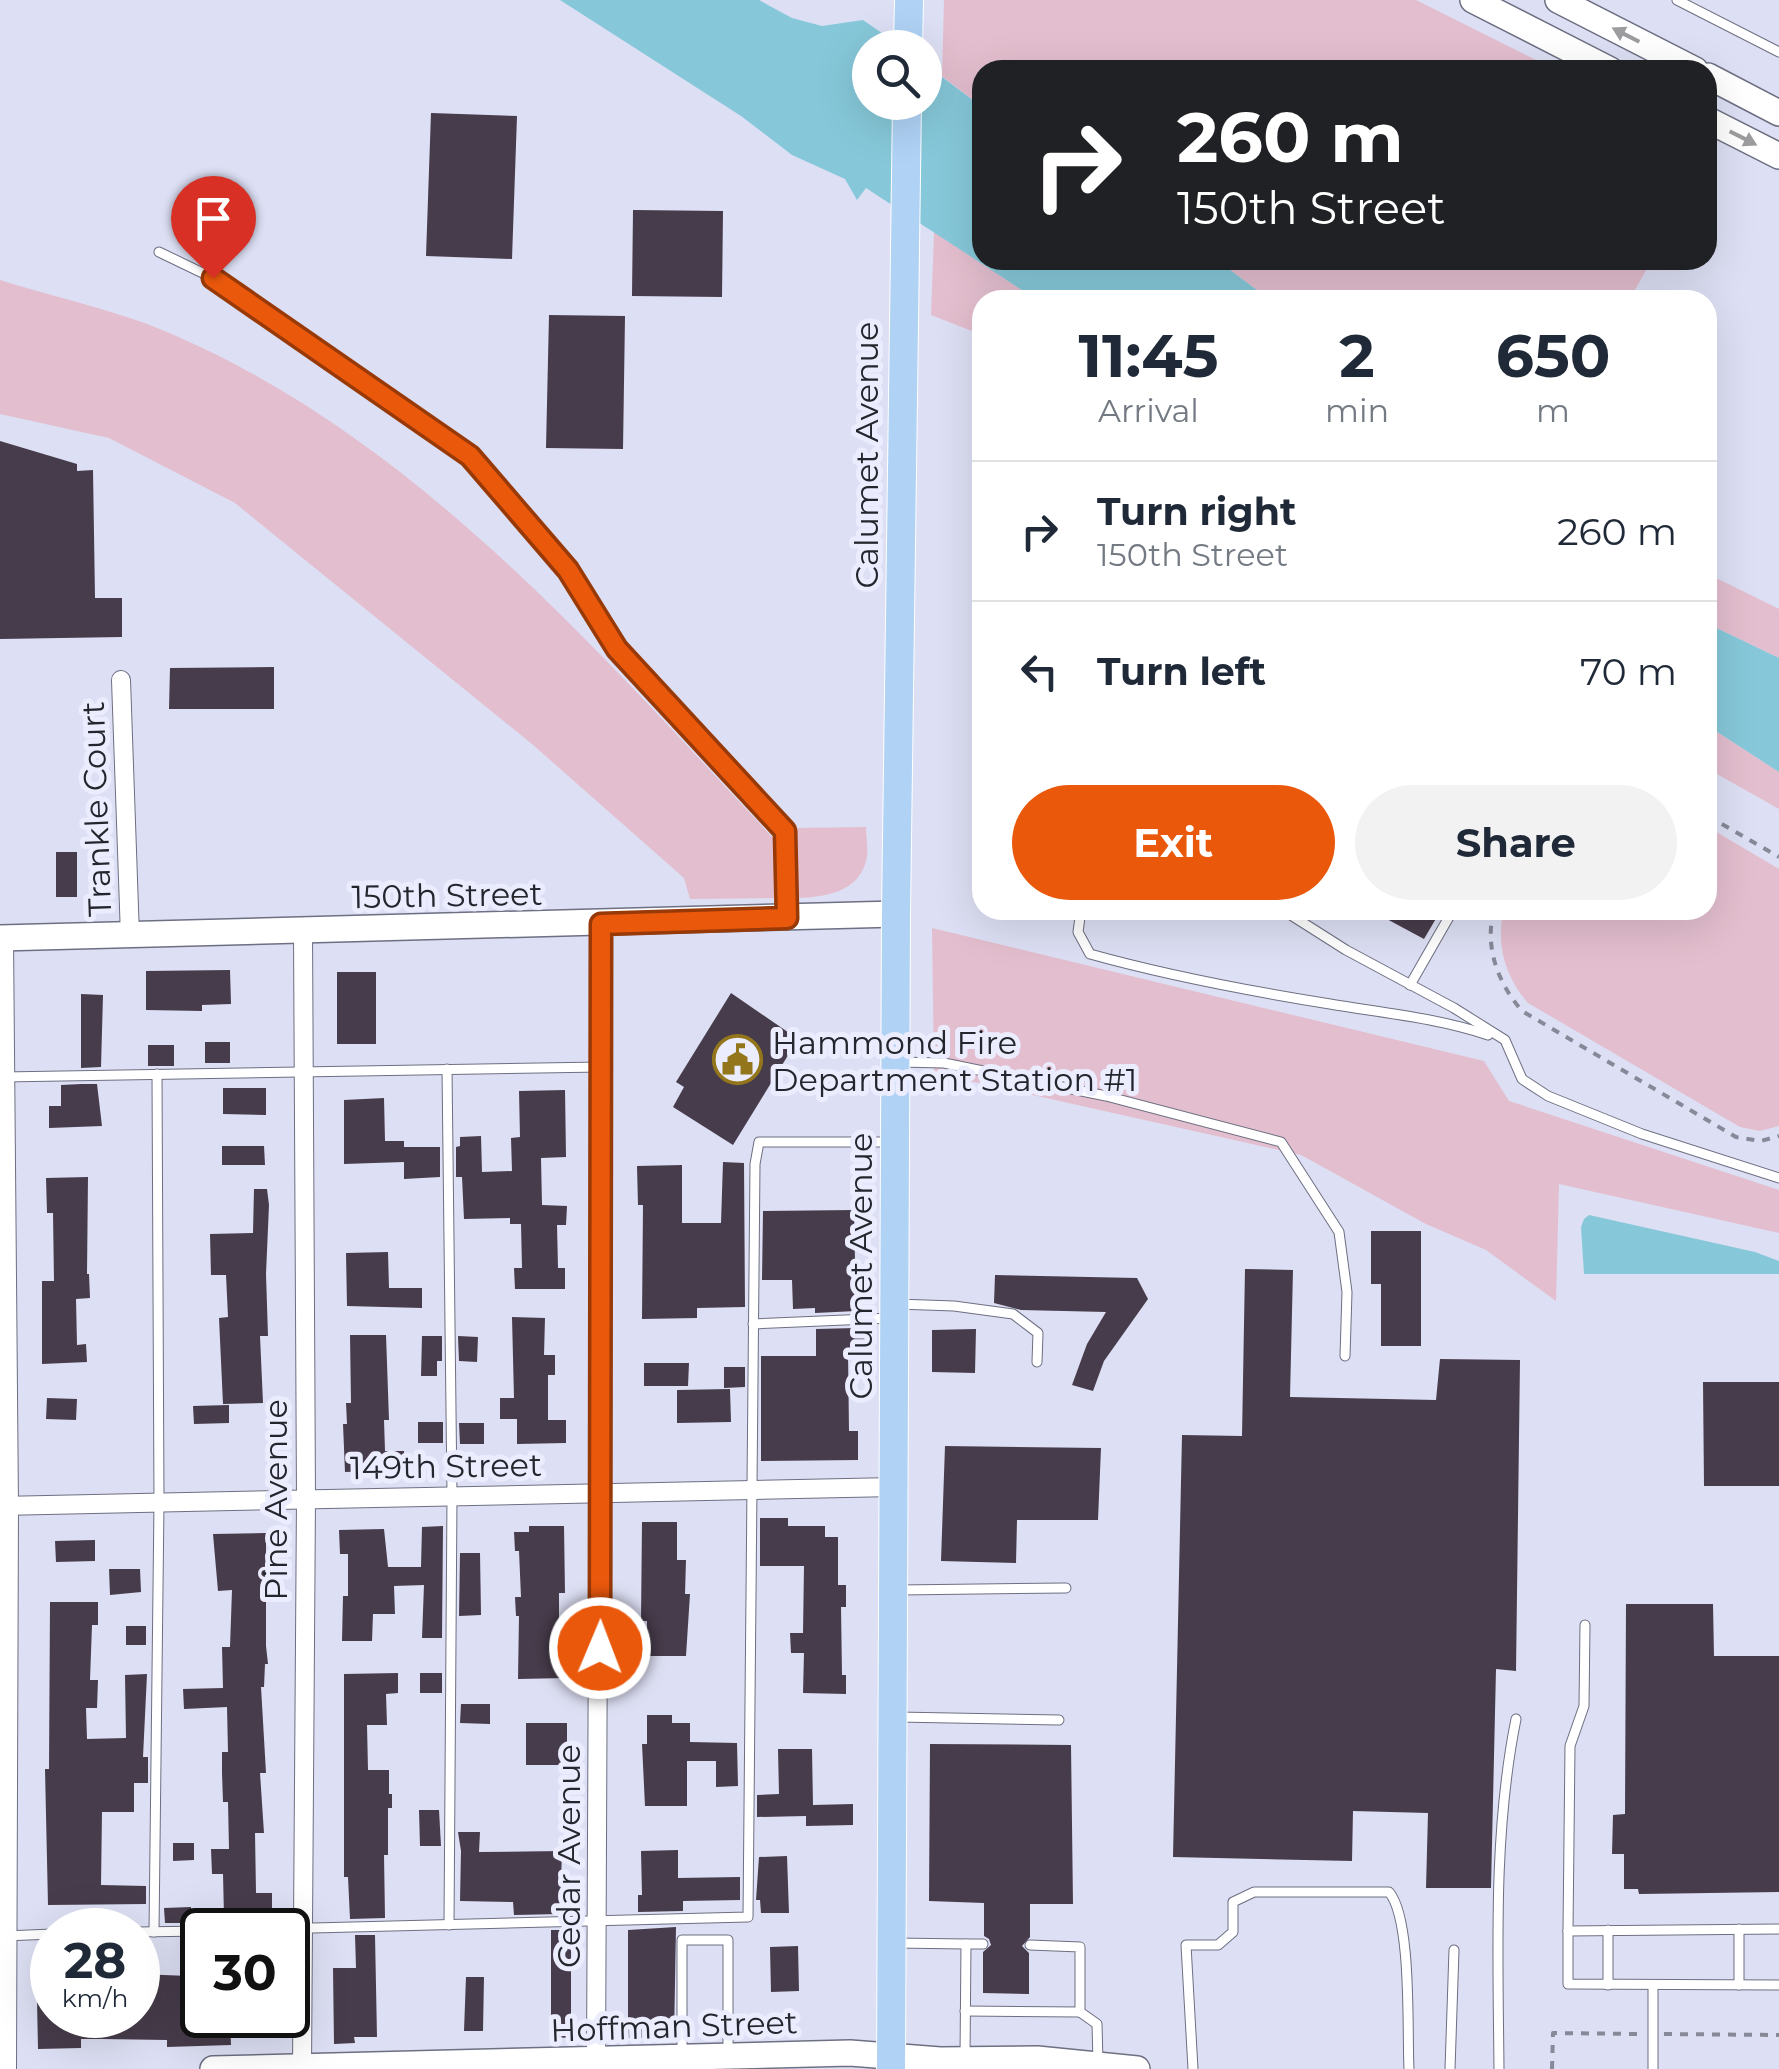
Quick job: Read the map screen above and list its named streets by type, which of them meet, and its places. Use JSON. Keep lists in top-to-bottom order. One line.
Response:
{"streets":{"main road":["Calumet Avenue"],"street":["Trankle Court","150th Street","149th Street","Pine Avenue","Cedar Avenue","Hoffman Street"]},"crossings":[["Calumet Avenue","150th Street"],["Calumet Avenue","149th Street"],["Calumet Avenue","Hoffman Street"],["Trankle Court","150th Street"],["150th Street","Pine Avenue"],["150th Street","Cedar Avenue"],["149th Street","Pine Avenue"],["149th Street","Cedar Avenue"],["Pine Avenue","Hoffman Street"],["Cedar Avenue","Hoffman Street"]],"places":{"public building":["Hammond Fire Department Station #1"]},"page":{"turn":["260 m","150th Street"],"eta":["11:45","Arrival","2","min","650","m"],"list":[{"name":"Turn right","note":"150th Street","value":"260 m"},{"name":"Turn left","value":"70 m"}],"buttons":["Exit","Share"],"speed":"28 km/h","limit":"30"}}
